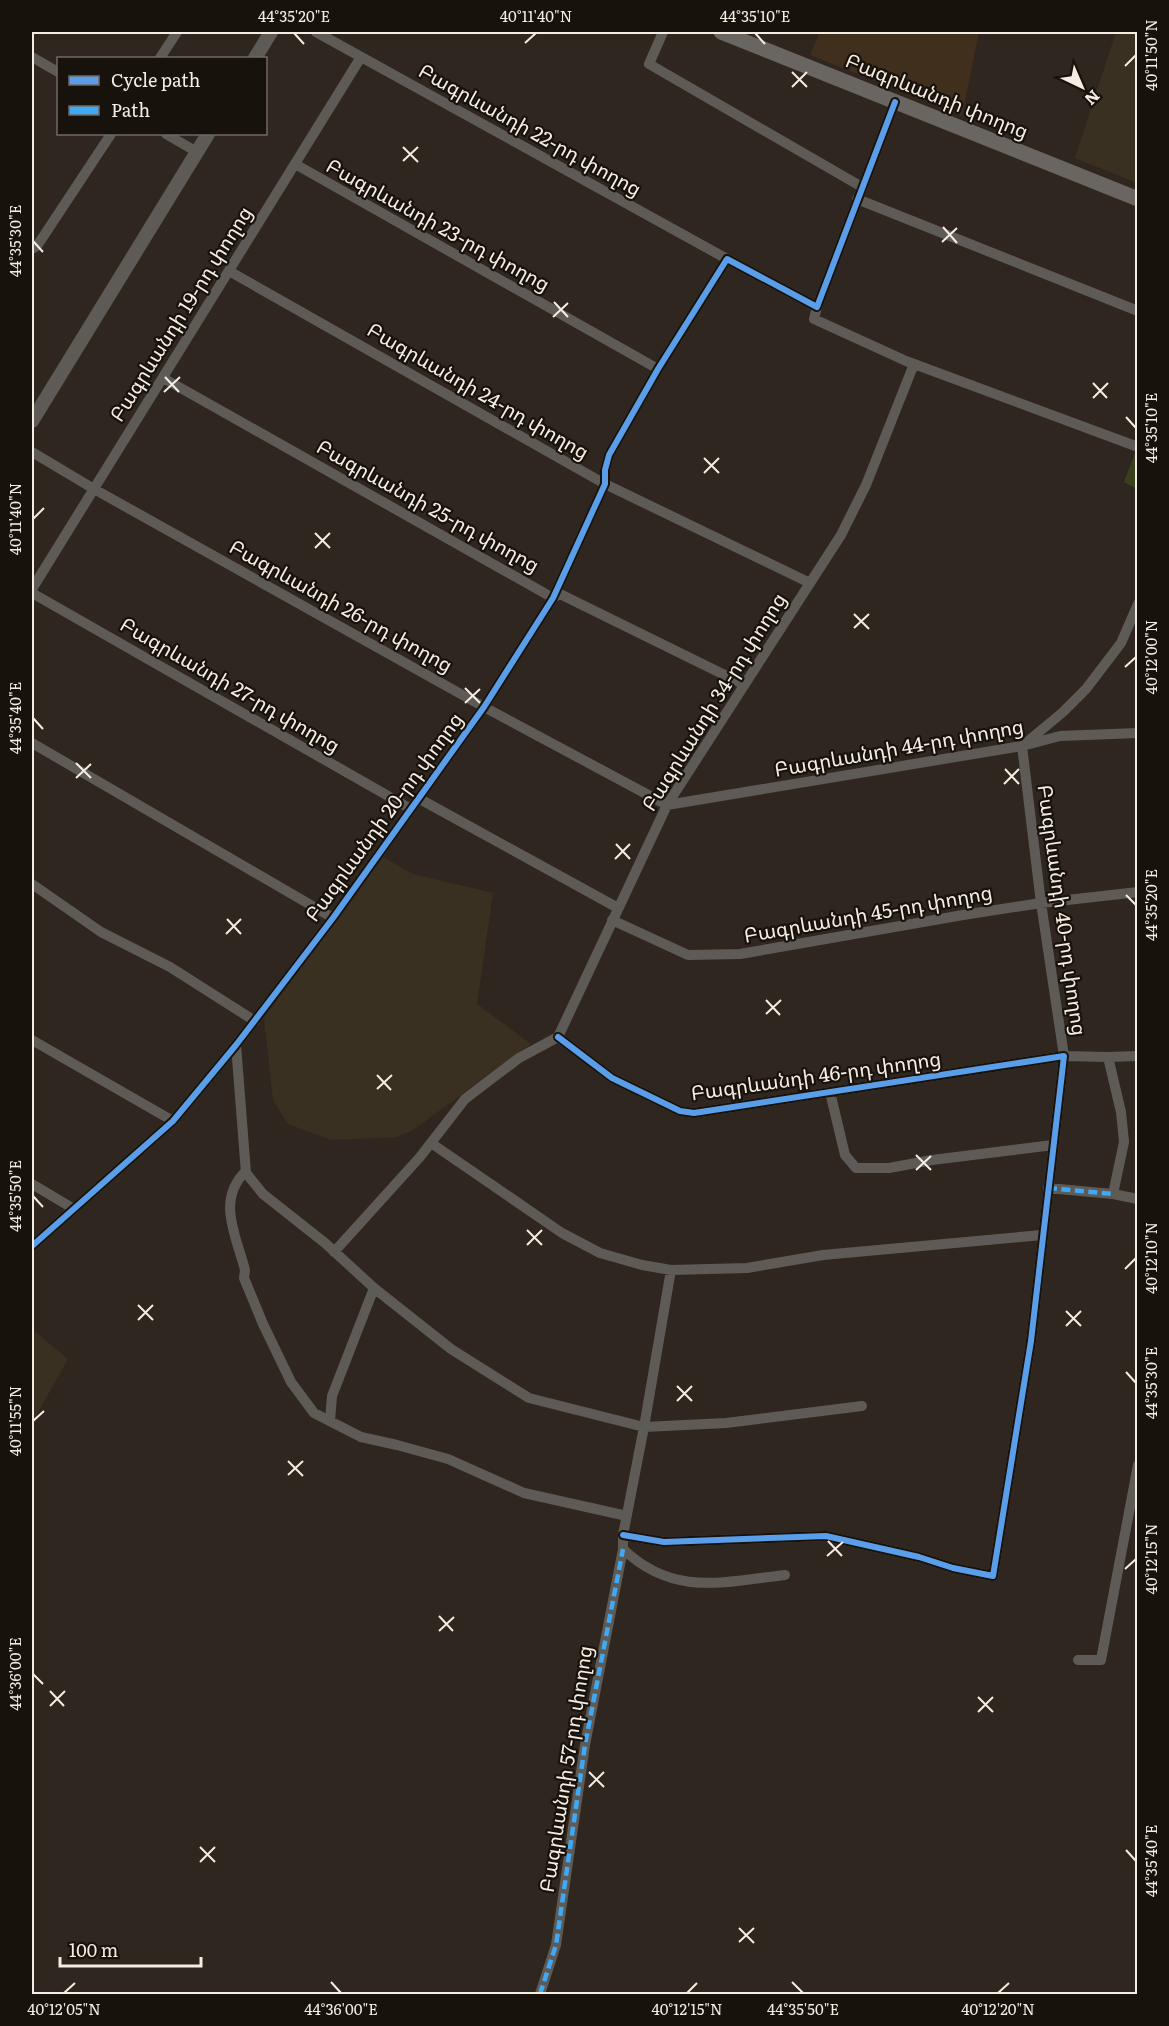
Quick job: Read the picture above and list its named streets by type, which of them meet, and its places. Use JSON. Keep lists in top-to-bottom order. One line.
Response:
{"streets":{"main road":["Բագրևանդի փողոց"],"street":["Բագրևանդի 22-րդ փողոց","Բագրևանդի 23-րդ փողոց","Բագրևանդի 19-րդ փողոց","Բագրևանդի 24-րդ փողոց","Բագրևանդի 25-րդ փողոց","Բագրևանդի 26-րդ փողոց","Բագրևանդի 27-րդ փողոց","Բագրևանդի 34-րդ փողոց","Բագրևանդի 44-րդ փողոց","Բագրևանդի 20-րդ փողոց","Բագրևանդի 40-րդ փողոց","Բագրևանդի 45-րդ փողոց","Բագրևանդի 46-րդ փողոց","Բագրևանդի 57-րդ փողոց"]},"crossings":[["Բագրևանդի 22-րդ փողոց","Բագրևանդի 19-րդ փողոց"],["Բագրևանդի 22-րդ փողոց","Բագրևանդի 20-րդ փողոց"],["Բագրևանդի 23-րդ փողոց","Բագրևանդի 19-րդ փողոց"],["Բագրևանդի 23-րդ փողոց","Բագրևանդի 20-րդ փողոց"],["Բագրևանդի 19-րդ փողոց","Բագրևանդի 24-րդ փողոց"],["Բագրևանդի 19-րդ փողոց","Բագրևանդի 25-րդ փողոց"],["Բագրևանդի 19-րդ փողոց","Բագրևանդի 26-րդ փողոց"],["Բագրևանդի 24-րդ փողոց","Բագրևանդի 34-րդ փողոց"],["Բագրևանդի 24-րդ փողոց","Բագրևանդի 20-րդ փողոց"],["Բագրևանդի 25-րդ փողոց","Բագրևանդի 34-րդ փողոց"],["Բագրևանդի 25-րդ փողոց","Բագրևանդի 20-րդ փողոց"],["Բագրևանդի 26-րդ փողոց","Բագրևանդի 34-րդ փողոց"],["Բագրևանդի 26-րդ փողոց","Բագրևանդի 44-րդ փողոց"],["Բագրևանդի 26-րդ փողոց","Բագրևանդի 20-րդ փողոց"],["Բագրևանդի 27-րդ փողոց","Բագրևանդի 20-րդ փողոց"],["Բագրևանդի 34-րդ փողոց","Բագրևանդի 44-րդ փողոց"],["Բագրևանդի 34-րդ փողոց","Բագրևանդի 45-րդ փողոց"],["Բագրևանդի 34-րդ փողոց","Բագրևանդի 46-րդ փողոց"],["Բագրևանդի 44-րդ փողոց","Բագրևանդի 40-րդ փողոց"],["Բագրևանդի 40-րդ փողոց","Բագրևանդի 45-րդ փողոց"],["Բագրևանդի 40-րդ փողոց","Բագրևանդի 46-րդ փողոց"]],"legend":["Cycle path","Path"],"scale_bar":"100 m","north":"bottom right","coordinates":["44°35'20\"E","40°11'40\"N","44°35'10\"E","40°11'50\"N","44°35'30\"E","40°12'00\"N","44°35'40\"E","44°35'50\"E","40°12'10\"N","40°11'55\"N","40°12'15\"N","44°36'00\"E","40°12'05\"N","40°12'20\"N"]}
